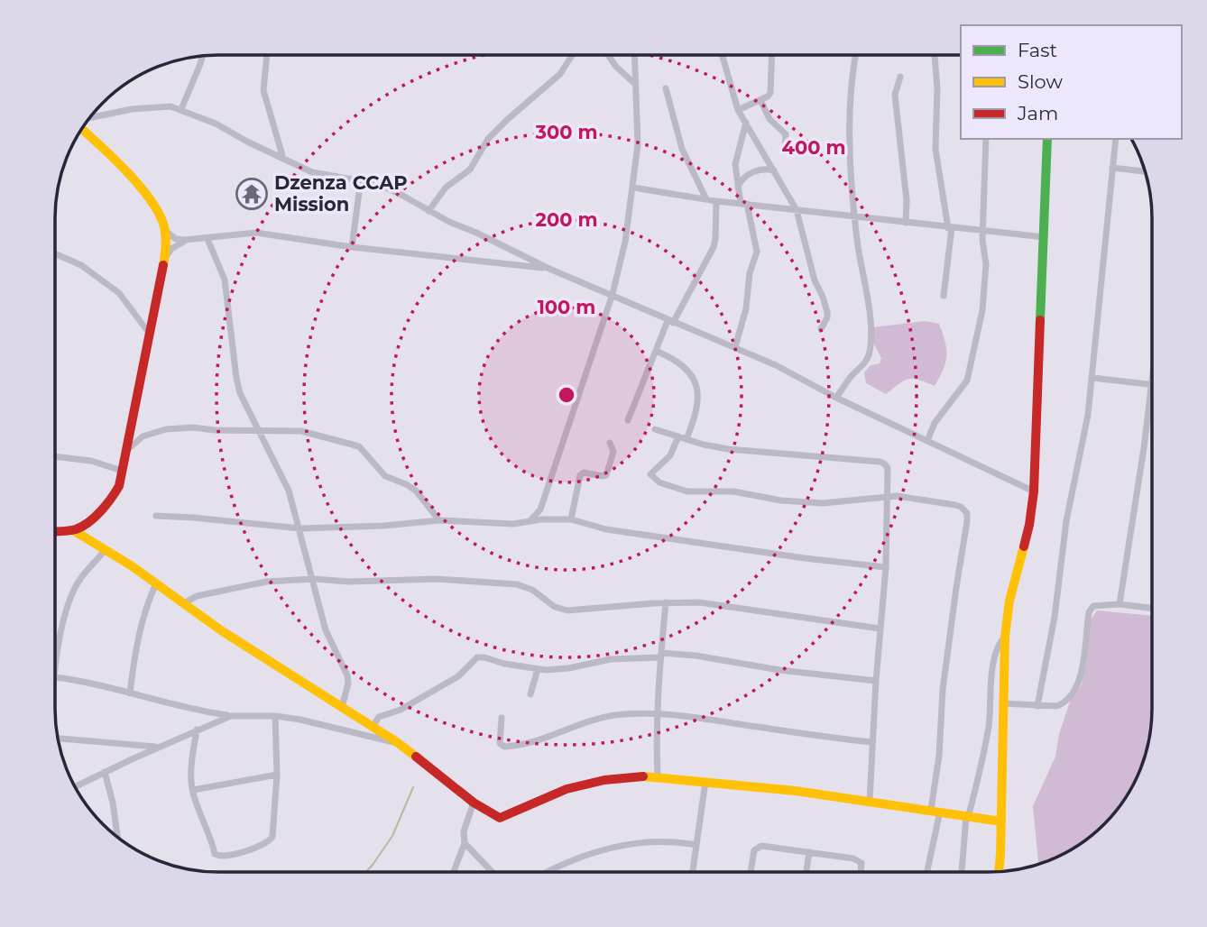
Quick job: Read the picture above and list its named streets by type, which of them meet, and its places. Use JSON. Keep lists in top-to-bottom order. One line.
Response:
{"places":{"temple":["Dzenza CCAP Mission"]},"legend":["Fast","Slow","Jam"],"rings":["300 m","400 m","200 m","100 m"]}
